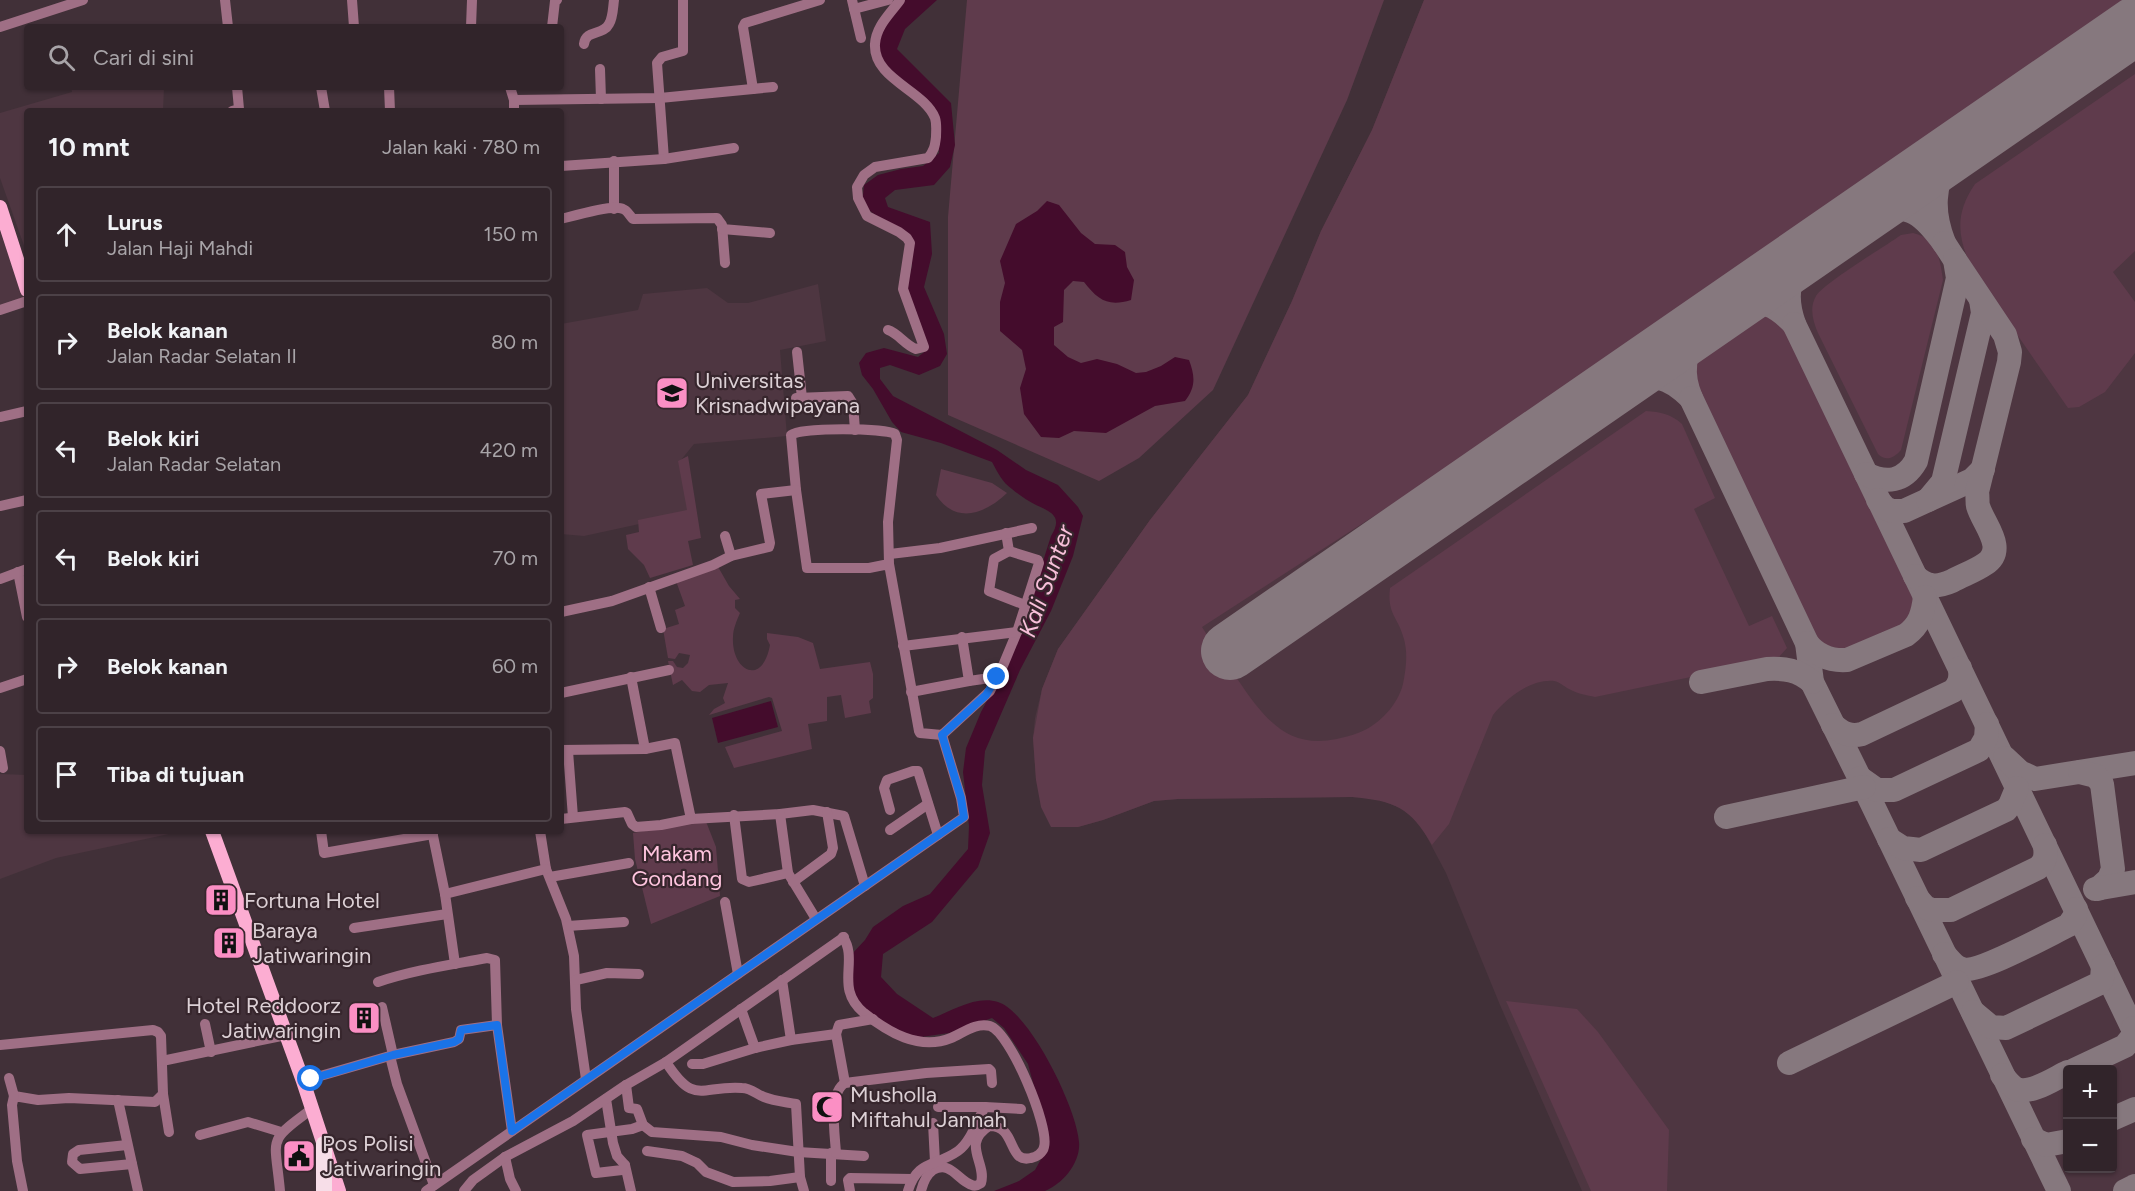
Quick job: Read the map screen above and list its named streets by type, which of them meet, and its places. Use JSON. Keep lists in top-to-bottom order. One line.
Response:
{"water":["Kali Sunter"],"parks":["Makam Gondang"],"places":{"school or university":["Universitas Krisnadwipayana"],"building":["Fortuna Hotel","Baraya Jatiwaringin","Hotel Reddoorz Jatiwaringin"],"mosque":["Musholla Miftahul Jannah"],"public building":["Pos Polisi Jatiwaringin"]},"page":{"search":"Cari di sini","heading":["10 mnt","Jalan kaki · 780 m"],"list":[["Lurus","Jalan Haji Mahdi","150 m"],["Belok kanan","Jalan Radar Selatan II","80 m"],["Belok kiri","Jalan Radar Selatan","420 m"],["Belok kiri","70 m"],["Belok kanan","60 m"],"Tiba di tujuan"],"map_buttons":["+","−"]}}
